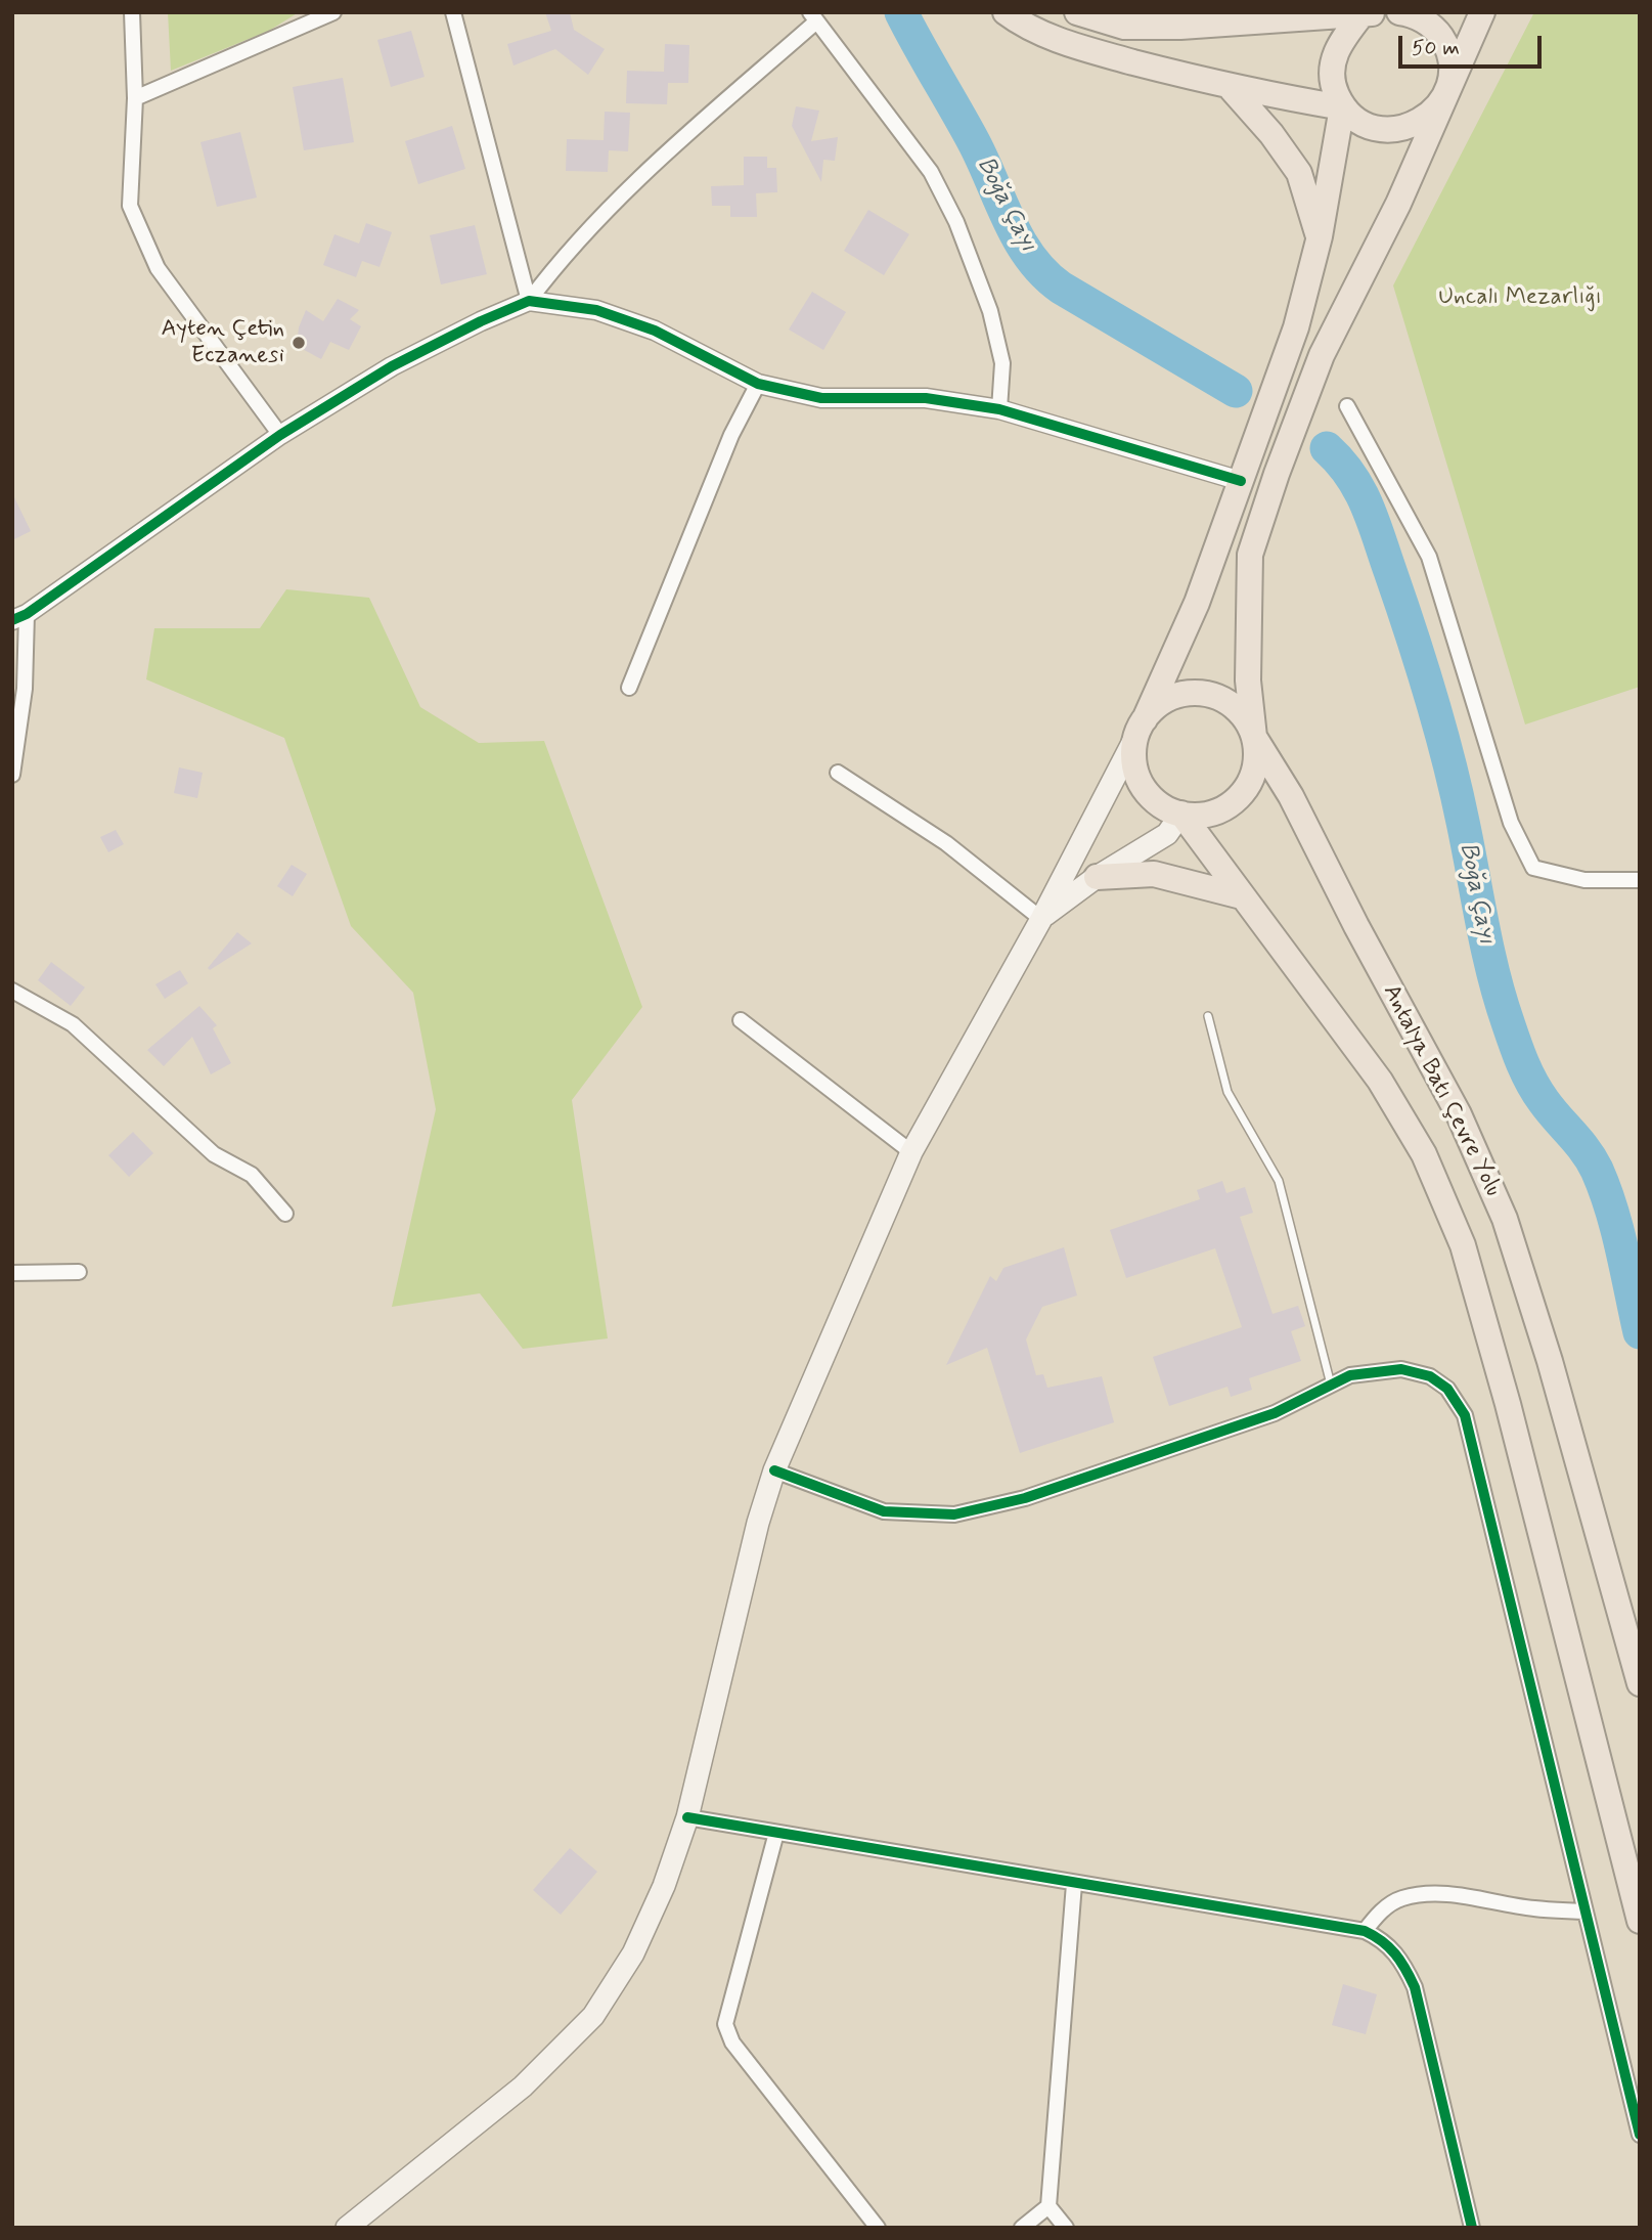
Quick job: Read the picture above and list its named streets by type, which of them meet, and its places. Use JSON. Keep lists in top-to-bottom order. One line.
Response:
{"streets":{"highway":["Antalya Batı Çevre Yolu"]},"water":["Boğa Çayı"],"parks":["Uncalı Mezarlığı"],"places":["Ayten Çetin Eczanesi"],"scale_bar":"50 m"}
